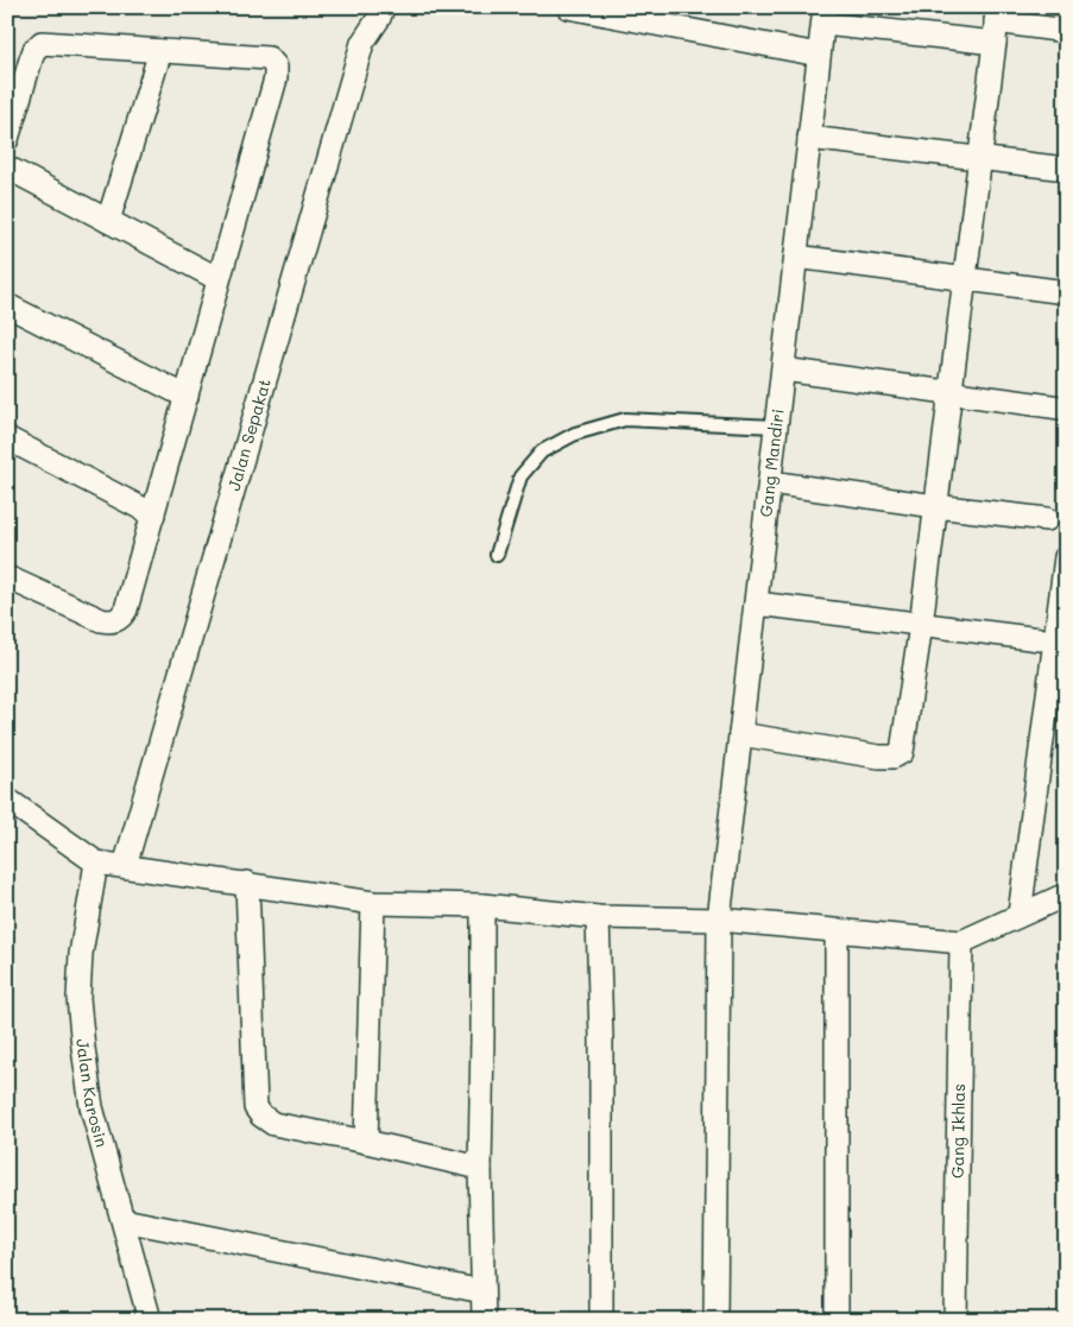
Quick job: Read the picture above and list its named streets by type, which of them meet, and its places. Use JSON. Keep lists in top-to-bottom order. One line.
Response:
{"streets":{"street":["Jalan Sepakat","Gang Mandiri","Jalan Karosin","Gang Ikhlas"]}}
